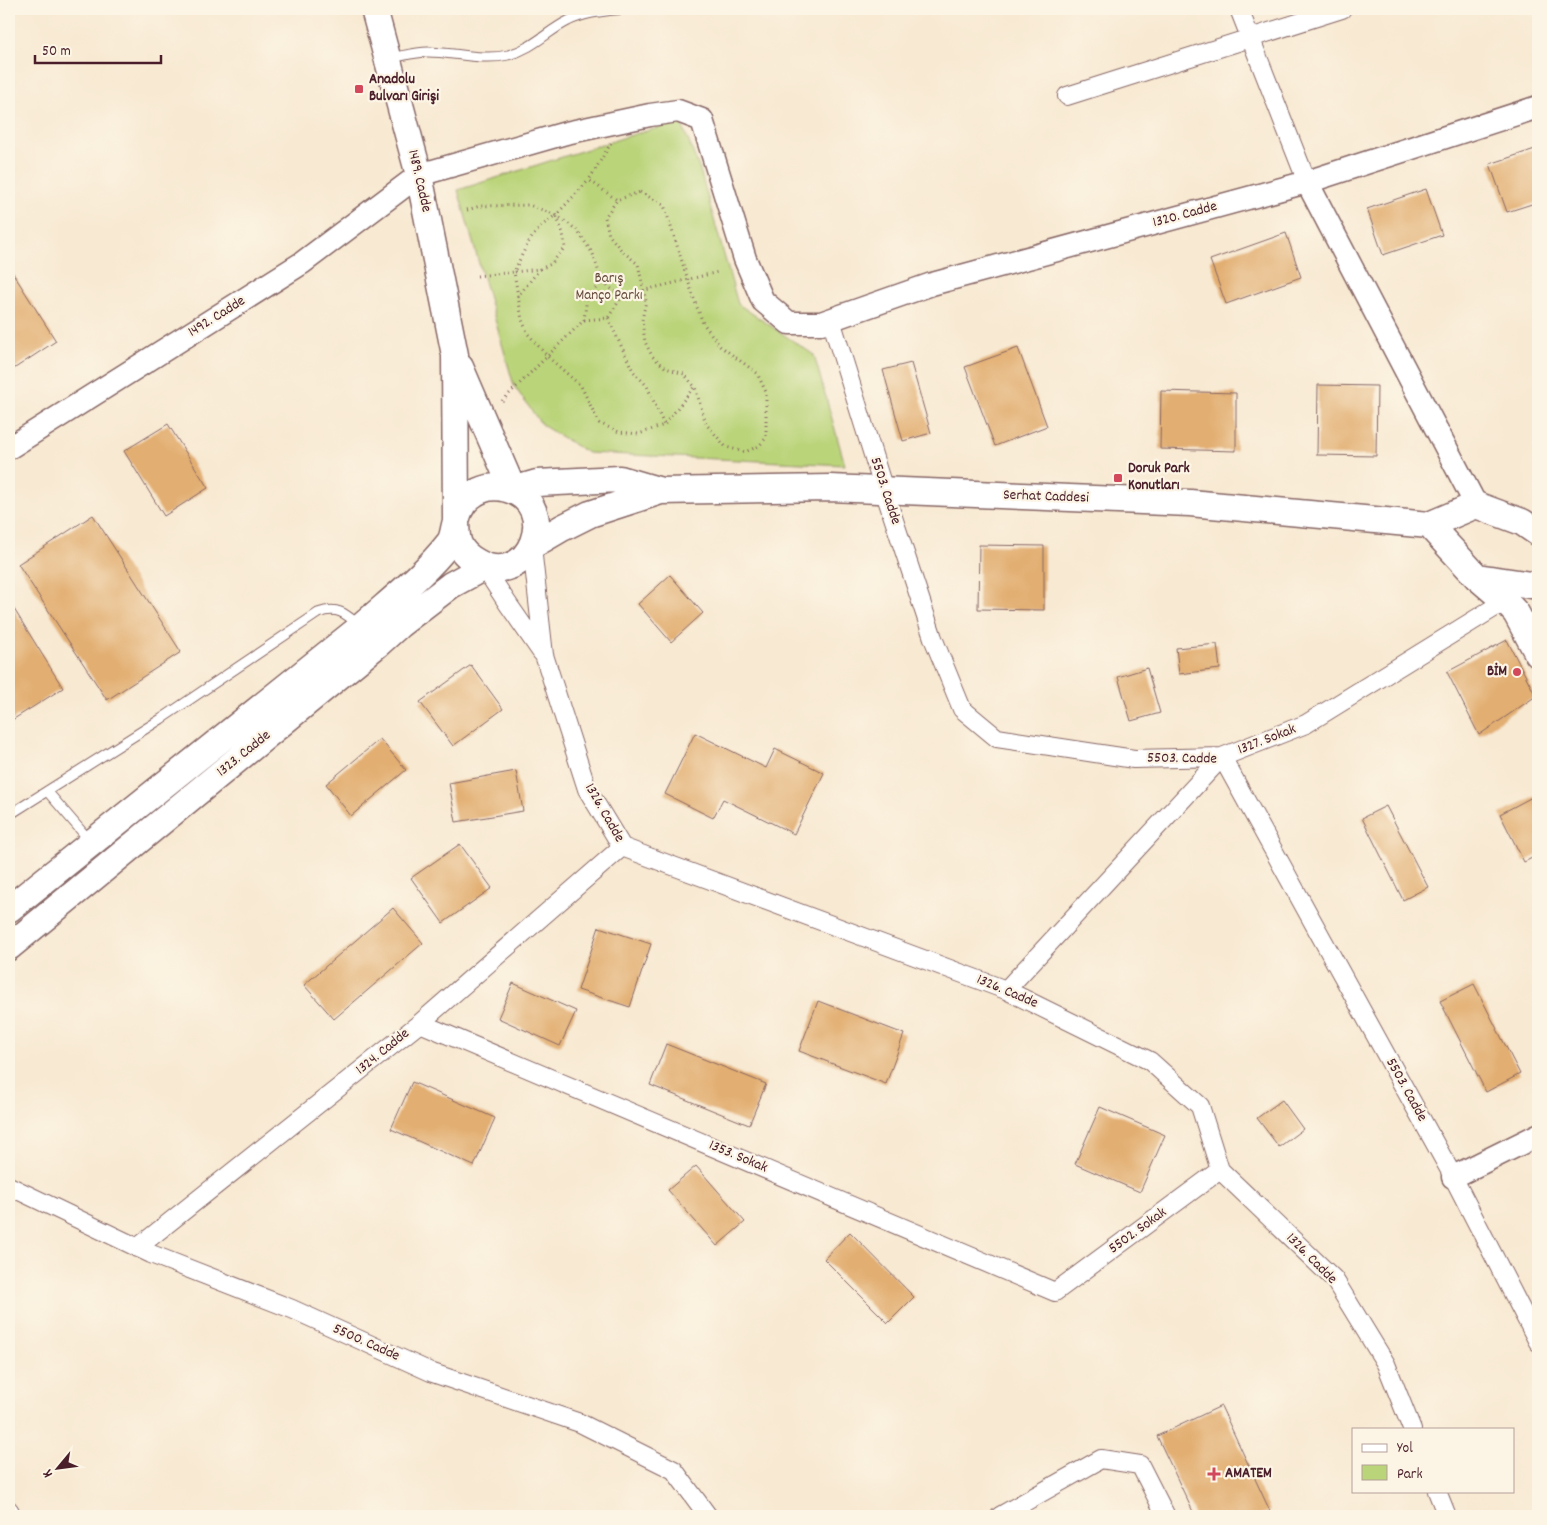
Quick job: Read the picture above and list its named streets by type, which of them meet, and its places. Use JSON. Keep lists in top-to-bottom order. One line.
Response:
{"streets":{"main road":["1489. Cadde","Serhat Caddesi","1323. Cadde"],"street":["1320. Cadde","1492. Cadde","5503. Cadde","1327. Sokak","1326. Cadde","1324. Cadde","1353. Sokak","5502. Sokak","5500. Cadde"]},"crossings":[["1489. Cadde","1492. Cadde"],["1489. Cadde","1323. Cadde"],["1320. Cadde","5503. Cadde"],["5503. Cadde","Serhat Caddesi"],["5503. Cadde","1327. Sokak"],["1327. Sokak","1326. Cadde"],["1326. Cadde","1324. Cadde"],["1326. Cadde","5502. Sokak"],["1324. Cadde","1353. Sokak"],["1324. Cadde","5500. Cadde"],["1353. Sokak","5502. Sokak"]],"parks":["Barış Manço Parkı"],"places":{"transit":["Anadolu Bulvarı Girişi","Doruk Park Konutları"],"other":["BİM"],"health":["AMATEM"]},"legend":["Yol","Park"],"scale_bar":"50 m","north":"bottom left"}
